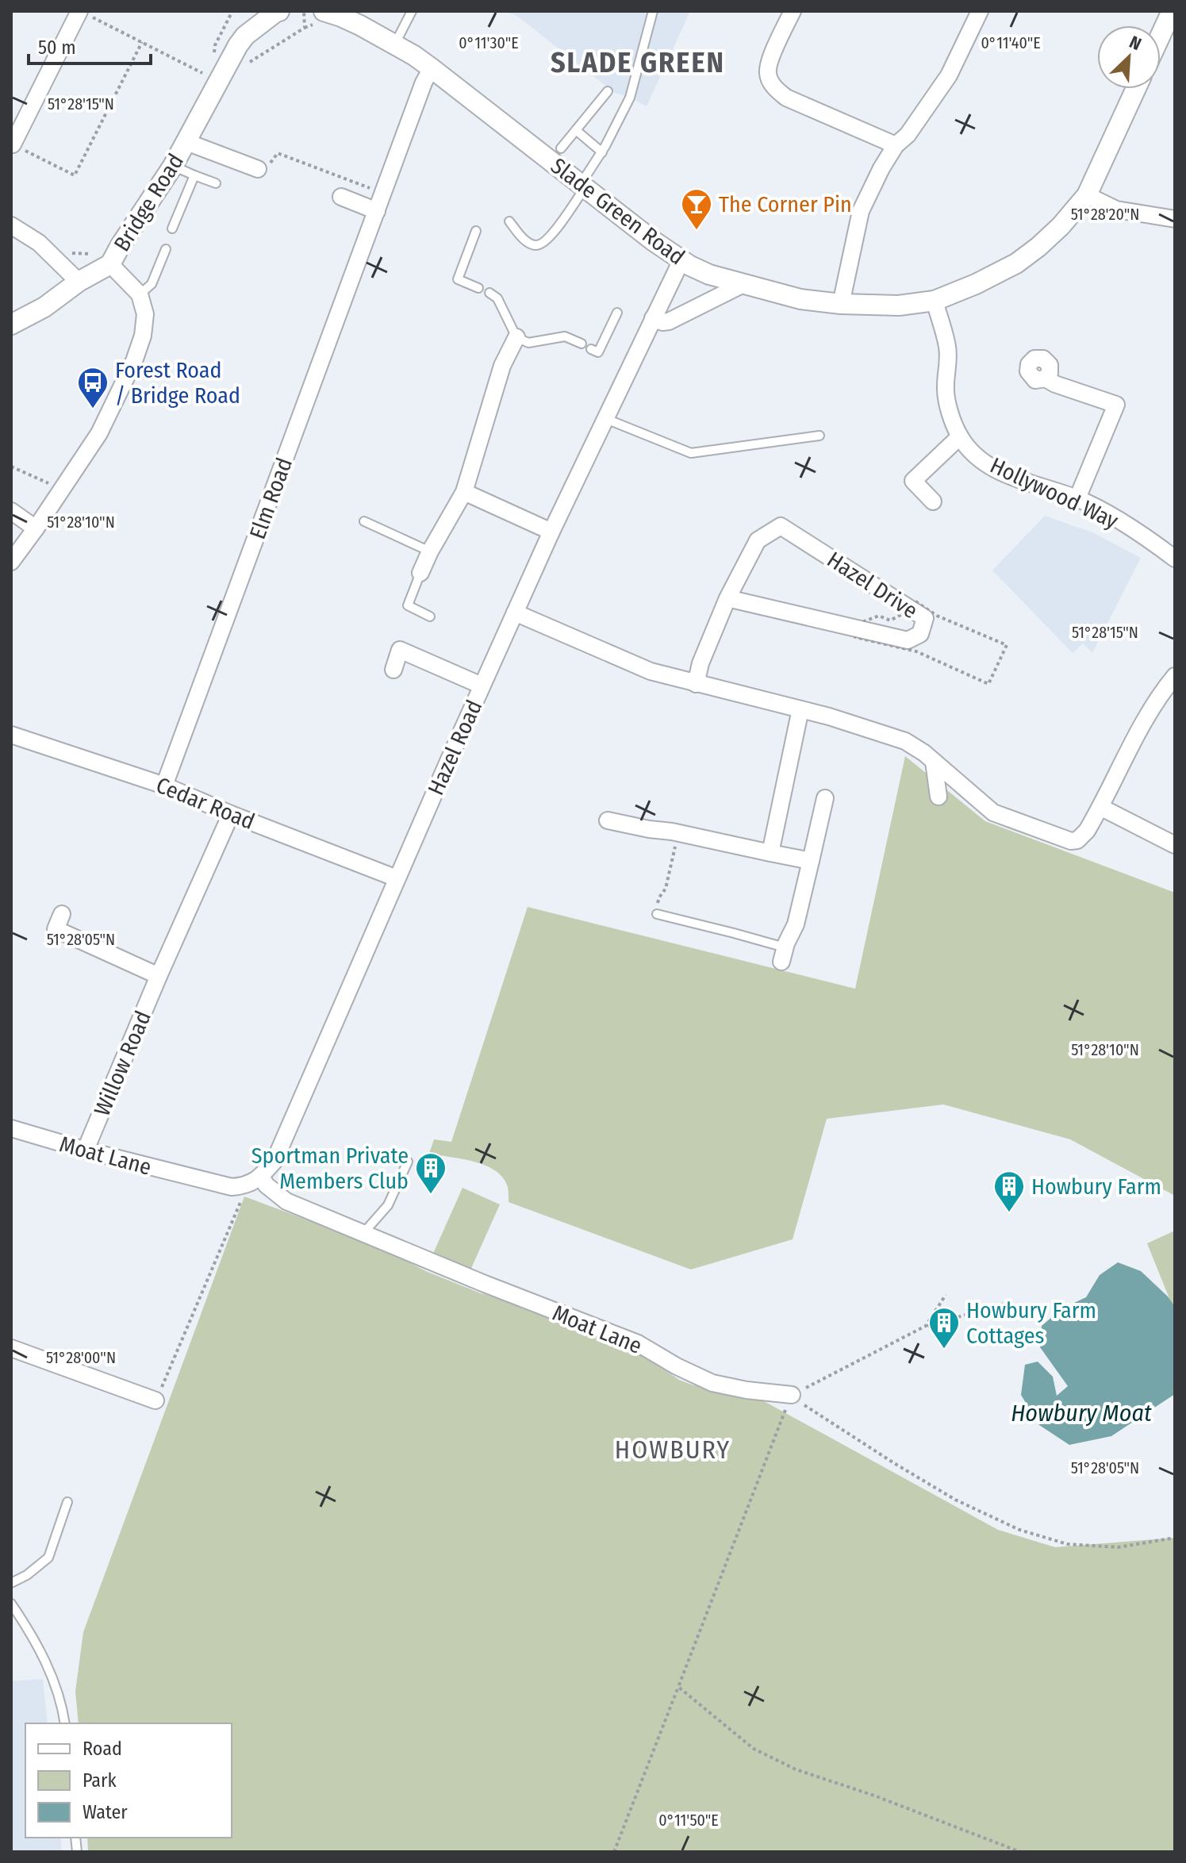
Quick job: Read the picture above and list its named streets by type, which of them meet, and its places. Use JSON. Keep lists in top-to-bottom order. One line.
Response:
{"streets":{"street":["Bridge Road","Slade Green Road","Hollywood Way","Elm Road","Hazel Drive","Hazel Road","Cedar Road","Willow Road","Moat Lane"]},"crossings":[["Slade Green Road","Hollywood Way"],["Slade Green Road","Elm Road"],["Slade Green Road","Hazel Road"],["Elm Road","Cedar Road"],["Hazel Road","Cedar Road"],["Hazel Road","Moat Lane"],["Cedar Road","Willow Road"],["Willow Road","Moat Lane"]],"districts":["SLADE GREEN","HOWBURY"],"water":["Howbury Moat"],"places":{"bar":["The Corner Pin"],"bus stop":["Forest Road / Bridge Road"],"building":["Sportman Private Members Club","Howbury Farm","Howbury Farm Cottages"]},"legend":["Road","Park","Water"],"scale_bar":"50 m","north":"top right","coordinates":["0°11'30\"E","0°11'40\"E","51°28'15\"N","51°28'20\"N","51°28'10\"N","51°28'05\"N","51°28'00\"N","0°11'50\"E"]}
